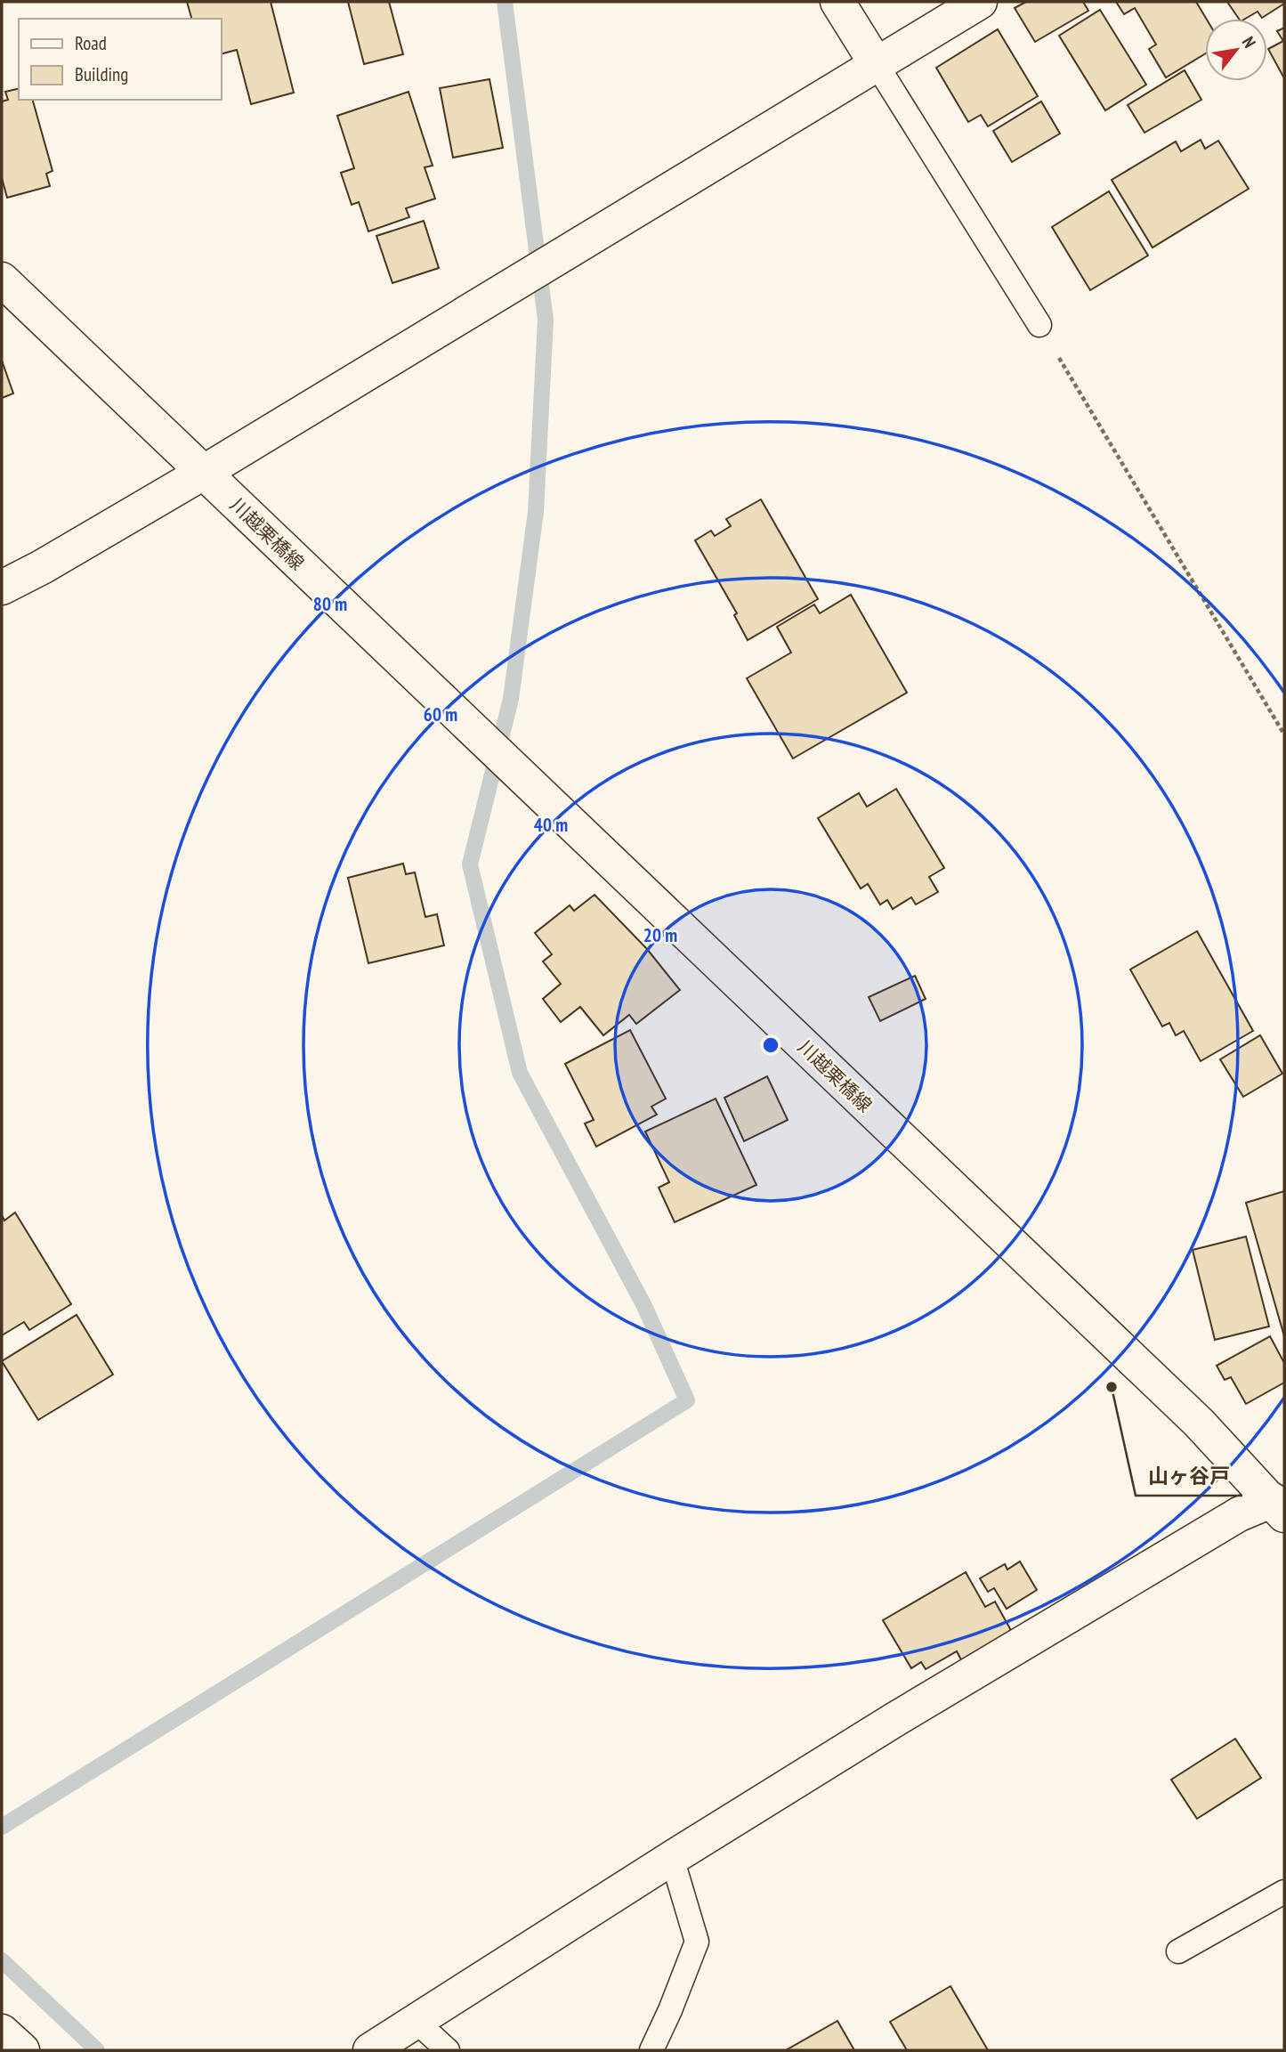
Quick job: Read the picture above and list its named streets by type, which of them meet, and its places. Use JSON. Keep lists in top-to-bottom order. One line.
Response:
{"streets":{"street":["川越栗橋線"]},"places":["山ヶ谷戸"],"legend":["Road","Building"],"north":"top right","rings":["80 m","60 m","40 m","20 m"]}
